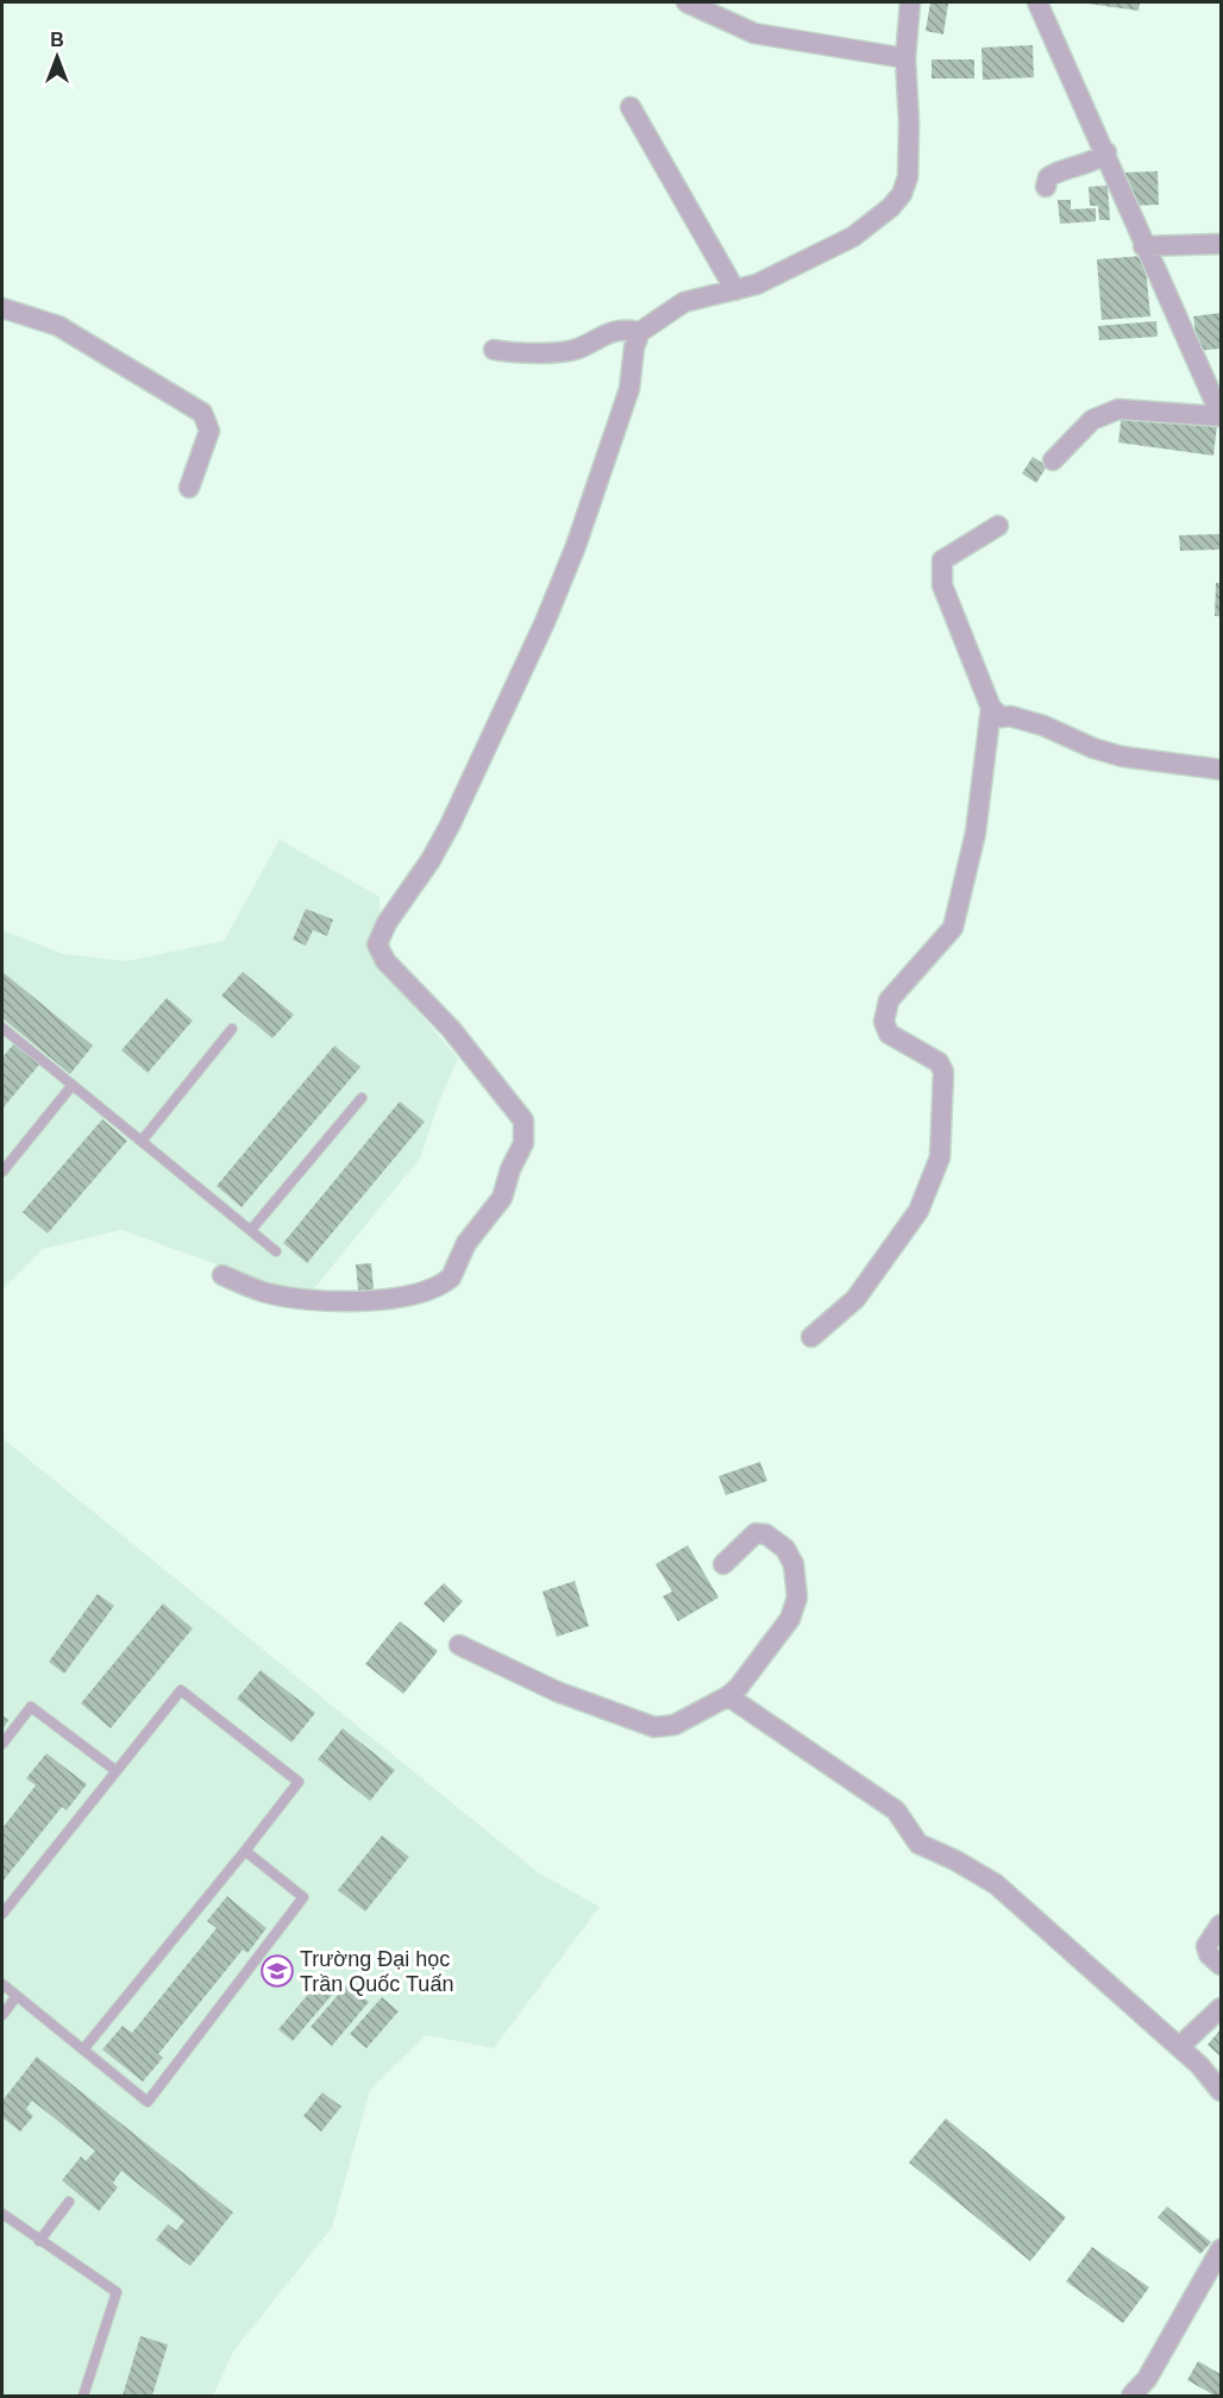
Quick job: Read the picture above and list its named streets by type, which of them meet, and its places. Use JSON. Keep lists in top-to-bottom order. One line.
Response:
{"places":{"school or university":["Trường Đại học Trần Quốc Tuấn"]},"north":"top"}
